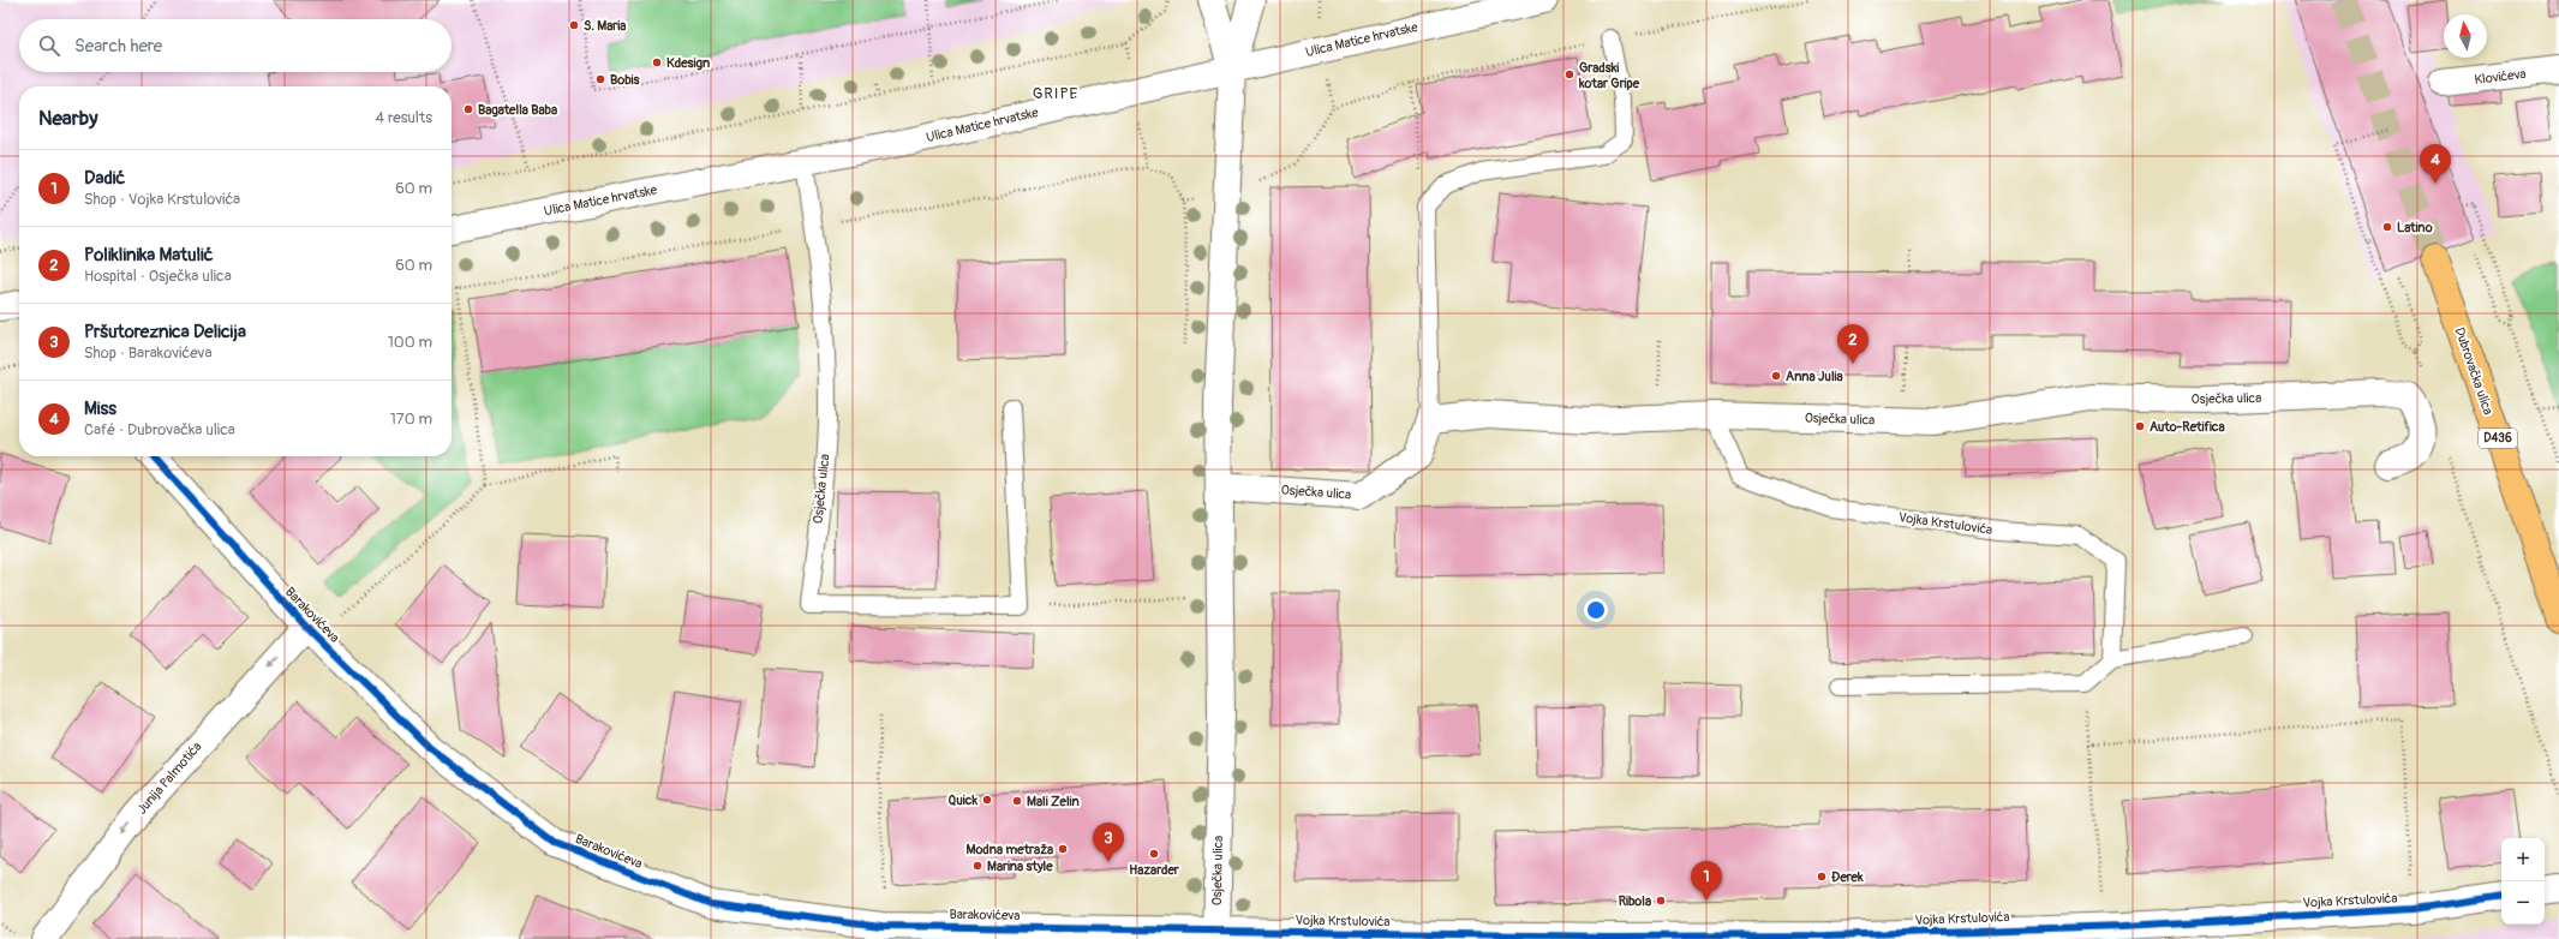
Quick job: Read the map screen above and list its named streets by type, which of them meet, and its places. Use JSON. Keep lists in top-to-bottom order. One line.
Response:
{"streets":{"main road":["Dubrovačka ulica","D436"],"street":["Ulica Matice hrvatske","Klovićeva","Osječka ulica","Vojka Krstulovića","Barakovićeva","Junija Palmotića"]},"crossings":[["Ulica Matice hrvatske","Osječka ulica"],["Osječka ulica","Vojka Krstulovića"],["Osječka ulica","Barakovićeva"],["Vojka Krstulovića","Barakovićeva"],["Barakovićeva","Junija Palmotića"]],"one_way":["Junija Palmotića"],"districts":["GRIPE"],"places":["S. Maria","Kdesign","Gradski kotar Gripe","Bobis","Bagatella Baba","Latino","Anna Julia","Auto-Retifica","Quick","Mali Zelin","Modna metraža","Hazarder","Marina style","Đerek","Ribola"],"north":"top","page":{"search":"Search here","heading":["Nearby","4 results"],"pins":["4","2","3","1"],"list":[{"mark":"1","name":"Dadić","note":"Shop · Vojka Krstulovića","value":"60 m"},{"mark":"2","name":"Poliklinika Matulić","note":"Hospital · Osječka ulica","value":"60 m"},{"mark":"3","name":"Pršutoreznica Delicija","note":"Shop · Barakovićeva","value":"100 m"},{"mark":"4","name":"Miss","note":"Café · Dubrovačka ulica","value":"170 m"}],"map_buttons":["+","−"]}}
